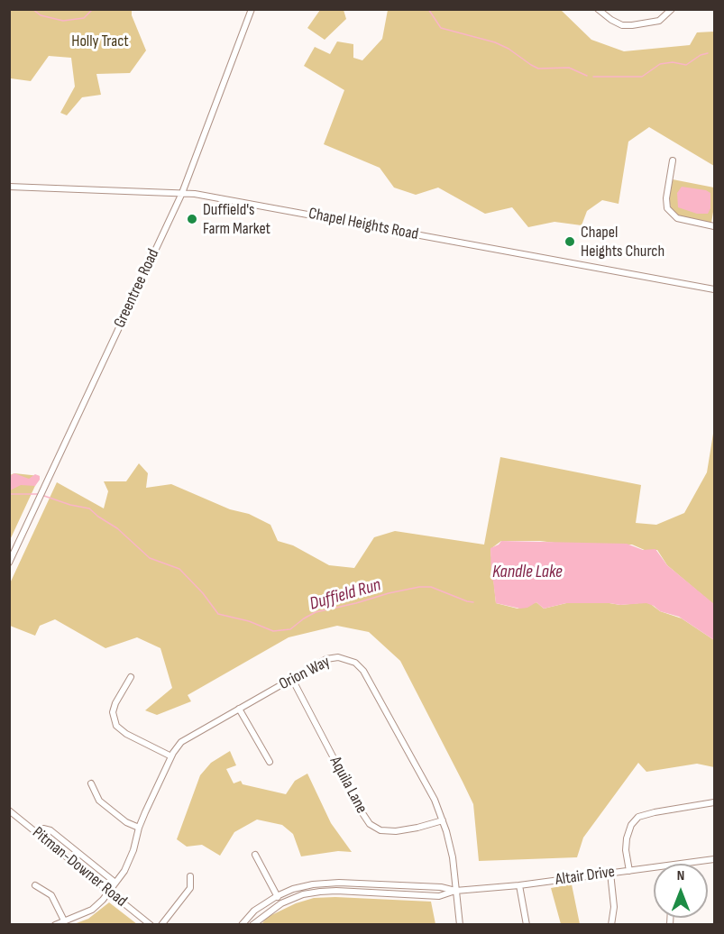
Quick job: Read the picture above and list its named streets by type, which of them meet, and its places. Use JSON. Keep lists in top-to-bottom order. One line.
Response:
{"streets":{"street":["Chapel Heights Road","Greentree Road","Orion Way","Aquila Lane","Pitman-Downer Road","Altair Drive"]},"crossings":[["Chapel Heights Road","Greentree Road"],["Orion Way","Aquila Lane"],["Orion Way","Pitman-Downer Road"],["Orion Way","Altair Drive"]],"water":["Kandle Lake","Duffield Run"],"parks":["Holly Tract"],"places":["Duffield's Farm Market","Chapel Heights Church"],"north":"top"}
